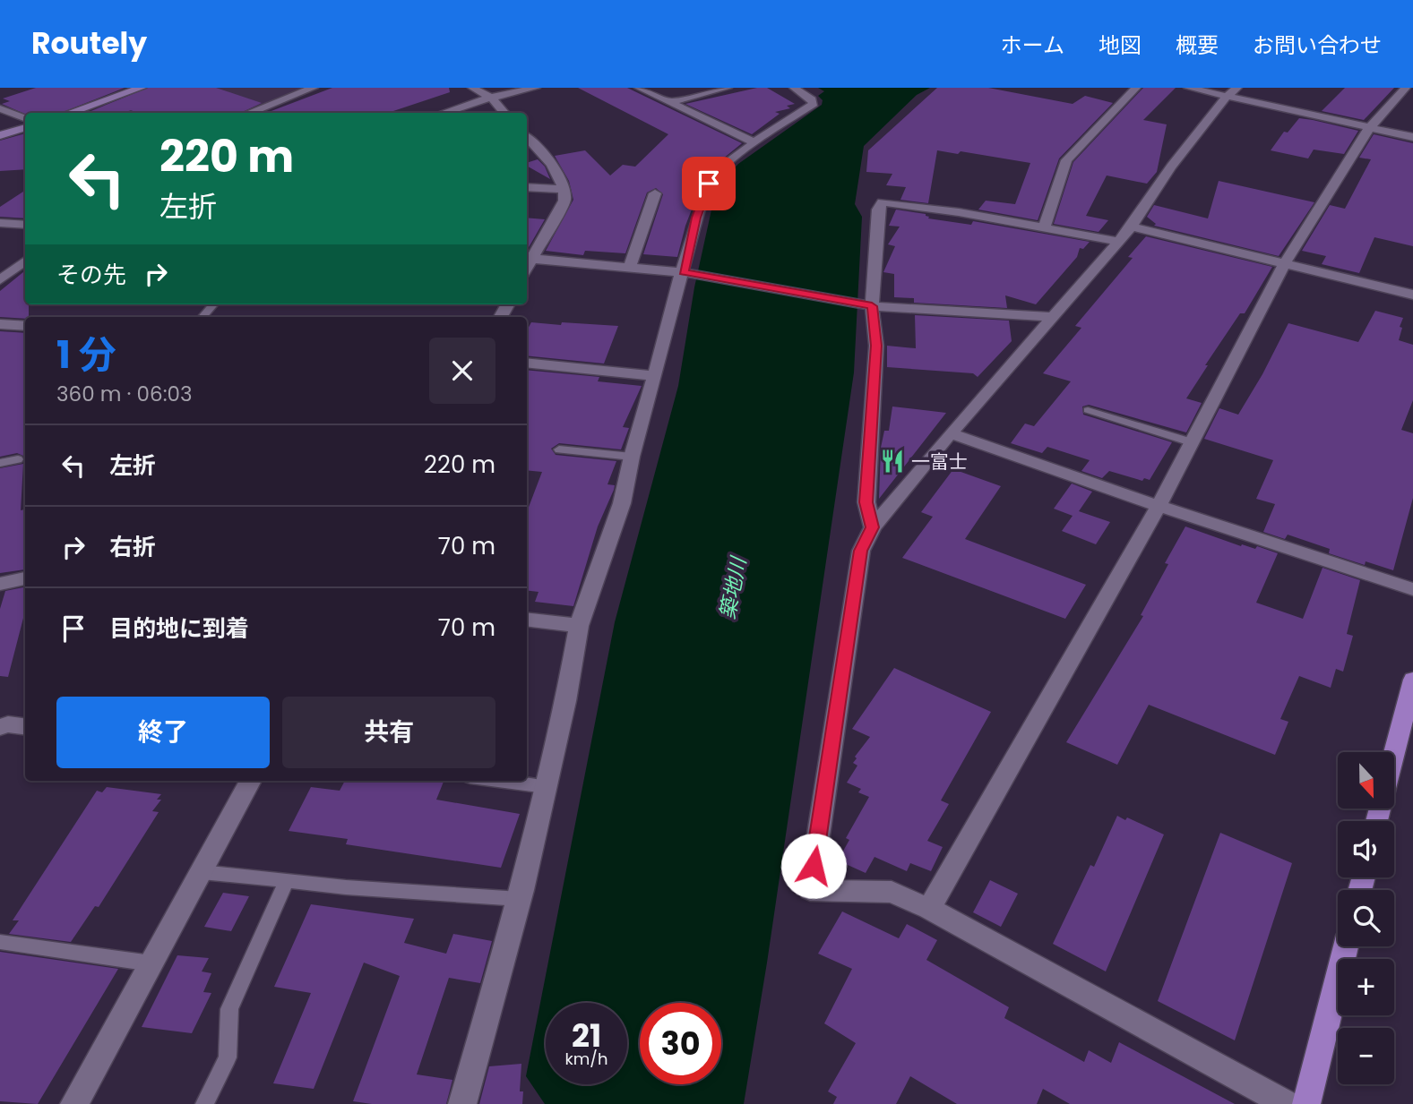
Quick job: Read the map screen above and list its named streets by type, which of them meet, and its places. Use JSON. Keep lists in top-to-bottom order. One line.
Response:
{"water":["築地川"],"places":{"restaurant":["一富士"]},"north":"bottom","page":{"header":"Routely","nav":["ホーム","地図","概要","お問い合わせ"],"turn":["220 m","左折"],"then":"その先","heading":["1 分","360 m · 06:03"],"list":[{"name":"左折","value":"220 m"},{"name":"右折","value":"70 m"},{"name":"目的地に到着","value":"70 m"}],"buttons":["終了","共有"],"map_buttons":["+","−"],"speed":"21 km/h","limit":"30"}}
